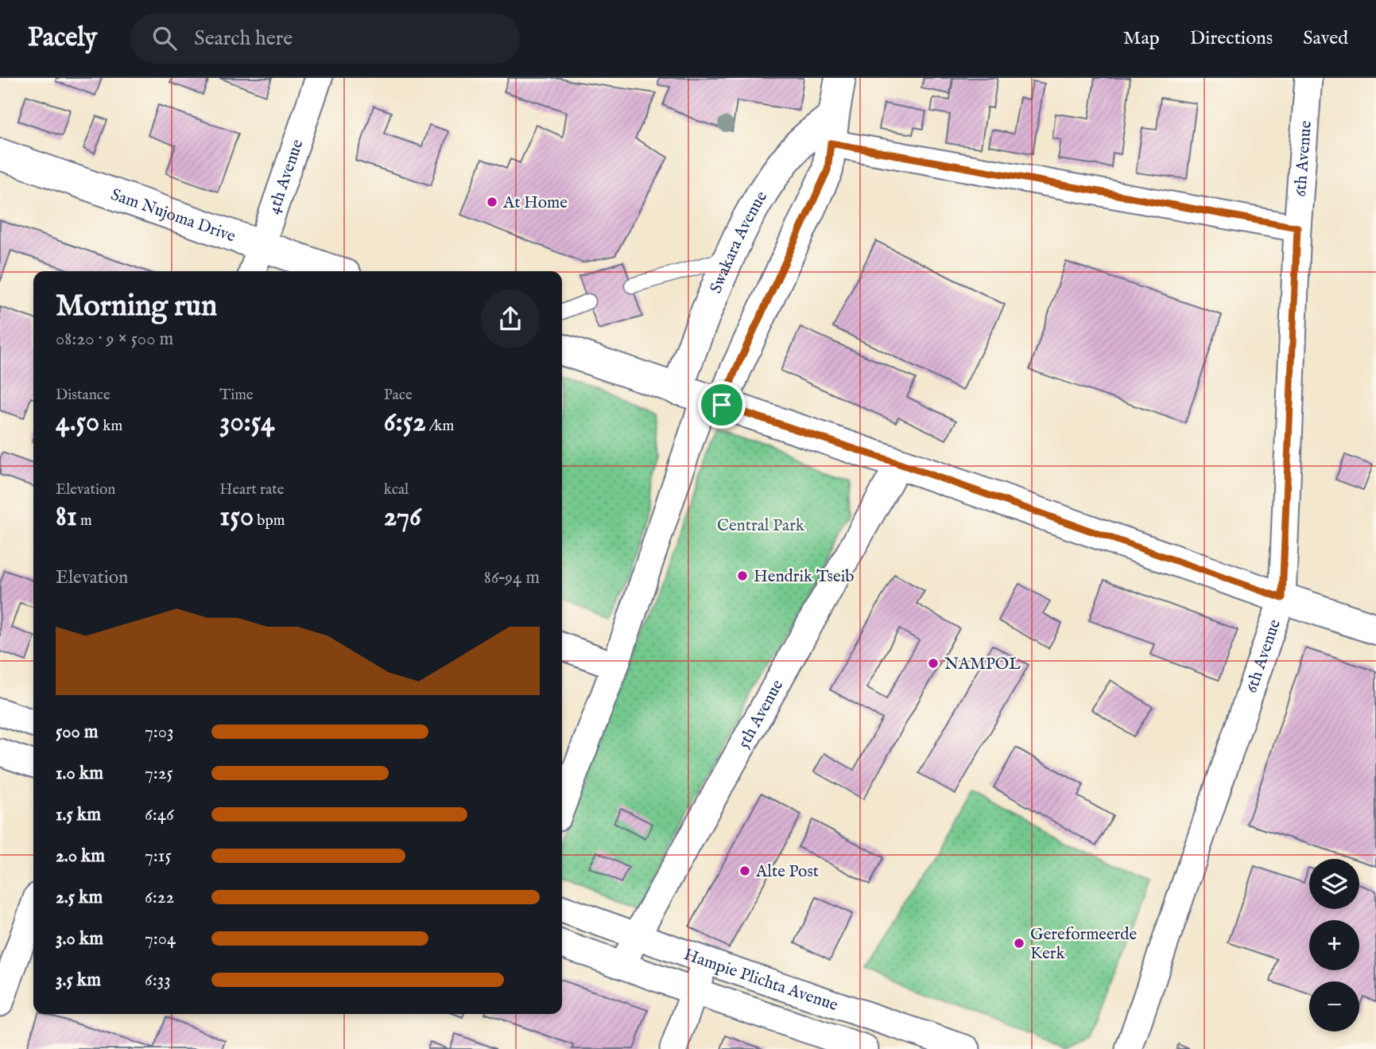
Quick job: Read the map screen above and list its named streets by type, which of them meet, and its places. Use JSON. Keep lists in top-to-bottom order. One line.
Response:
{"streets":{"main road":["Sam Nujoma Drive","Swakara Avenue"],"street":["6th Avenue","4th Avenue","5th Avenue","Hampie Plichta Avenue"]},"crossings":[["4th Avenue","Sam Nujoma Drive"],["5th Avenue","Hampie Plichta Avenue"]],"parks":["Central Park"],"places":["At Home","Hendrik Tseib","NAMPOL","Alte Post","Gereformeerde Kerk"],"page":{"header":"Pacely","search":"Search here","nav":["Map","Directions","Saved"],"heading":["Morning run","08:20 · 9 × 500 m"],"stats":[["Distance","4.50 km"],["Time","30:54"],["Pace","6:52 /km"],["Elevation","81 m"],["Heart rate","150 bpm"],["kcal","276"]],"chart":["Elevation","86–94 m"],"list":[{"name":"500 m","note":"7:03"},{"name":"1.0 km","note":"7:25"},{"name":"1.5 km","note":"6:46"},{"name":"2.0 km","note":"7:15"},{"name":"2.5 km","note":"6:22"},{"name":"3.0 km","note":"7:04"},{"name":"3.5 km","note":"6:33"}],"map_buttons":["+","−"]}}
